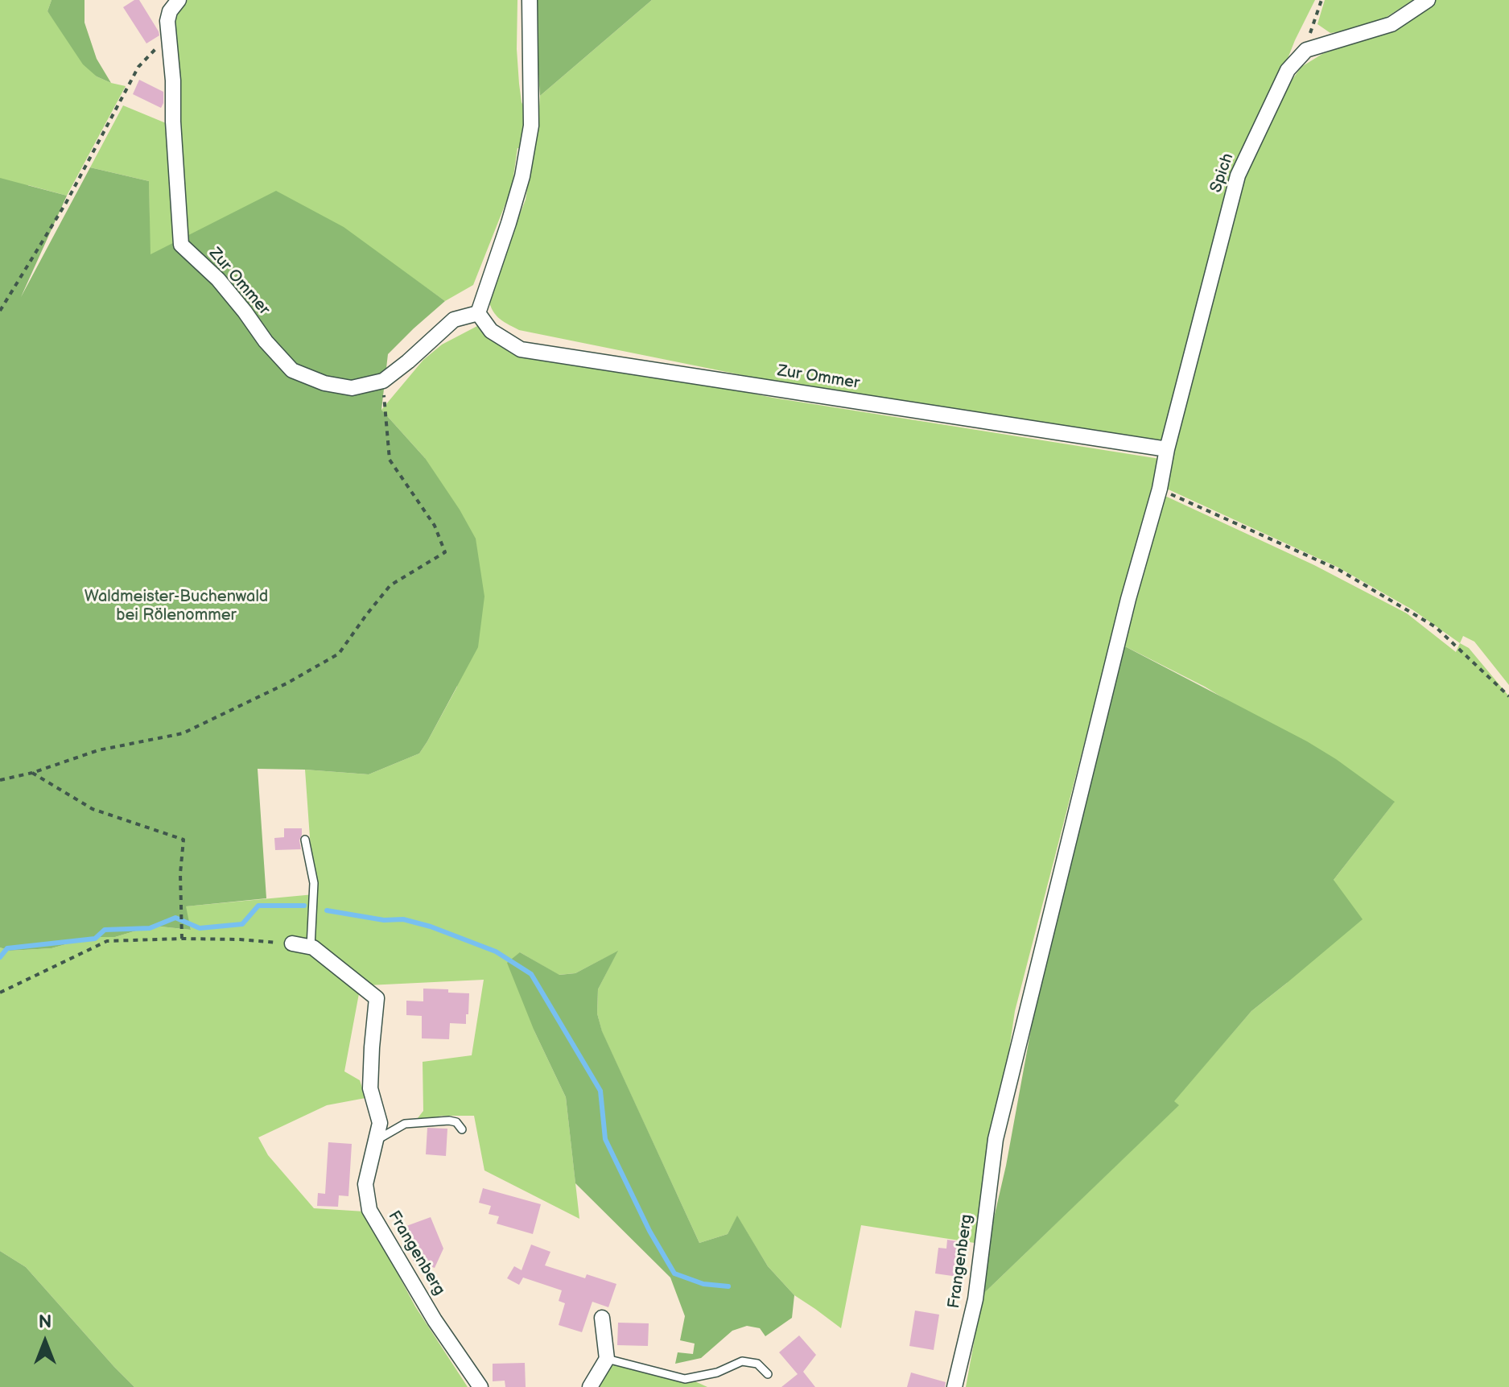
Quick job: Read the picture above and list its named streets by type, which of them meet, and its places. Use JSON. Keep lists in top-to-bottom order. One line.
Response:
{"streets":{"street":["Spich","Zur Ommer","Frangenberg"]},"crossings":[["Spich","Zur Ommer"],["Spich","Frangenberg"]],"parks":["Waldmeister-Buchenwald bei Rölenommer"],"north":"top"}
